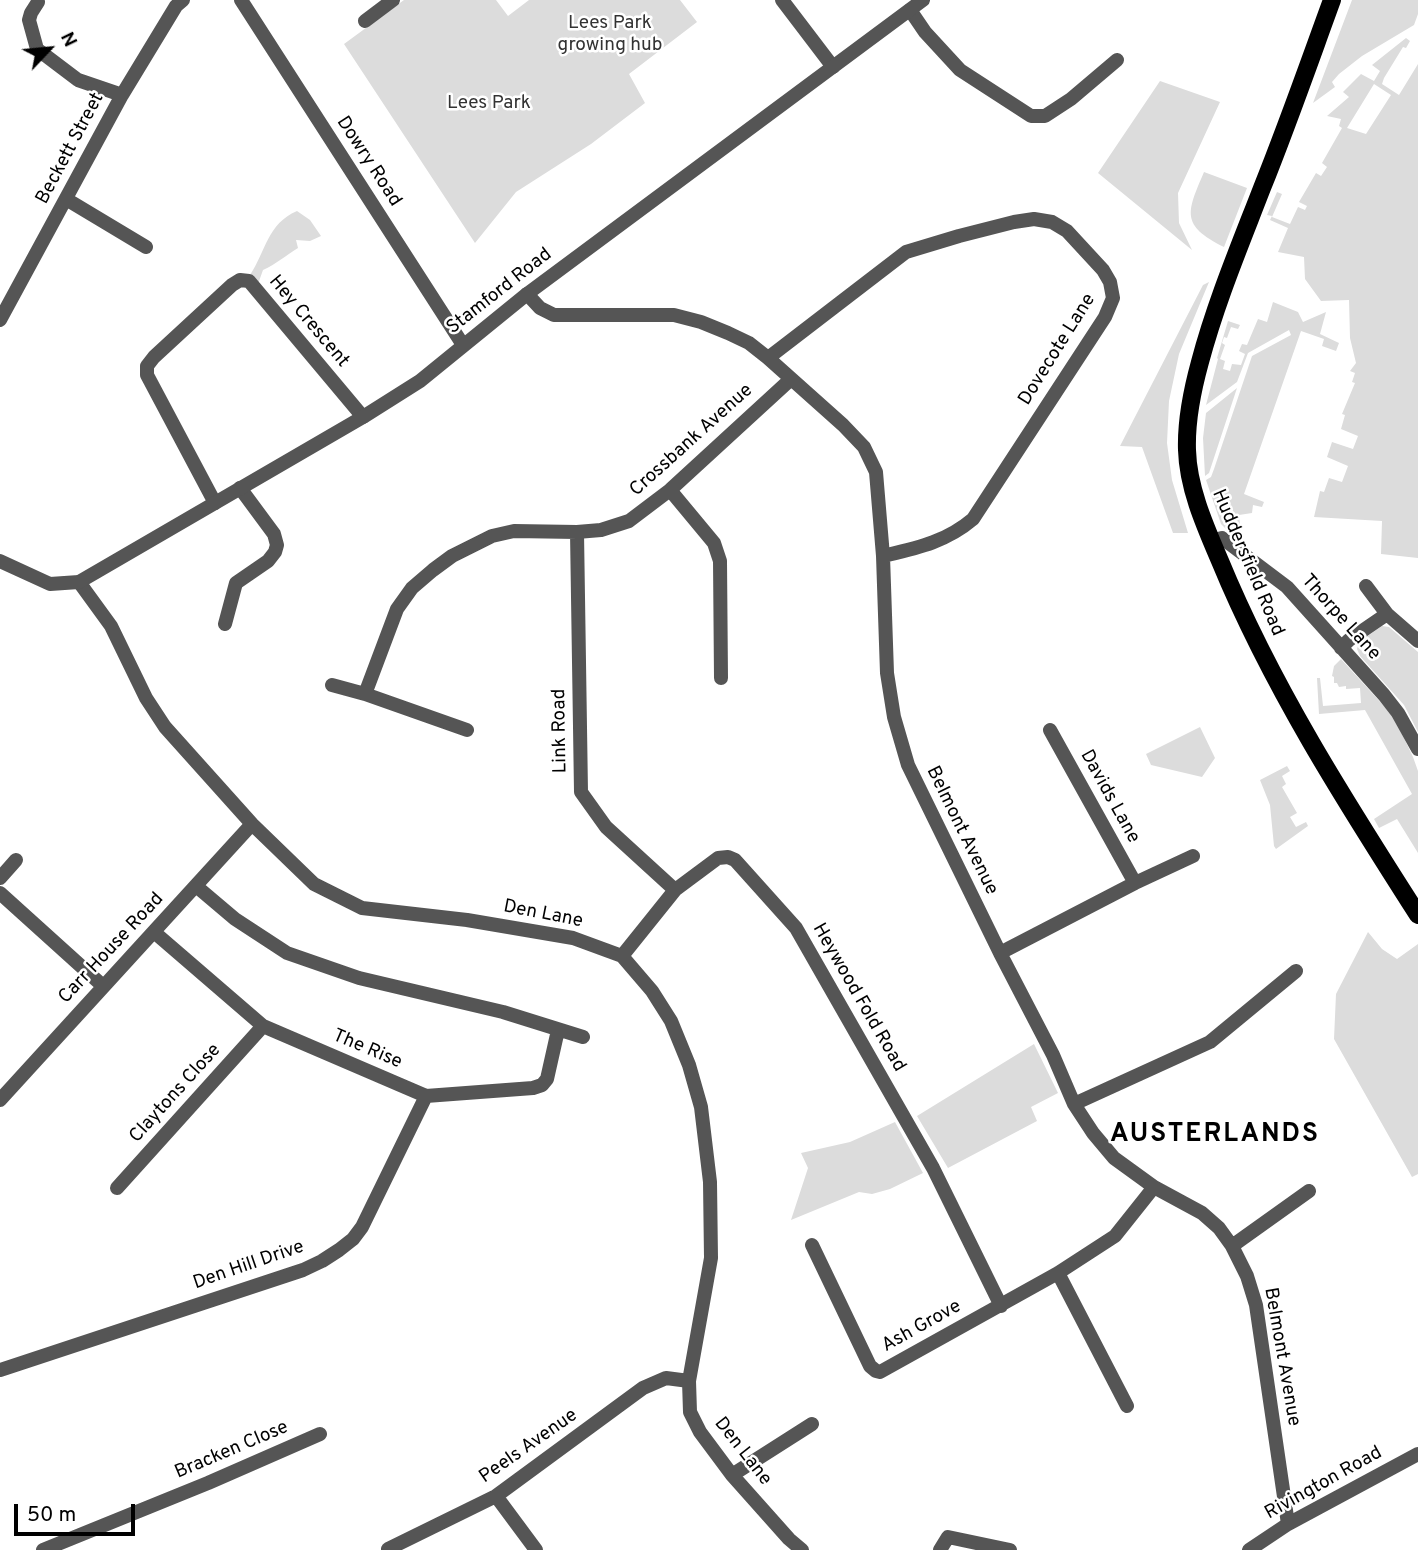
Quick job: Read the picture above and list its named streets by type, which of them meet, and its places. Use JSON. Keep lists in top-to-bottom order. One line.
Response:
{"streets":{"main road":["Huddersfield Road"],"street":["Beckett Street","Dowry Road","Stamford Road","Hey Crescent","Dovecote Lane","Crossbank Avenue","Thorpe Lane","Link Road","Davids Lane","Belmont Avenue","Den Lane","Carr House Road","Heywood Fold Road","The Rise","Claytons Close","Den Hill Drive","Ash Grove","Peels Avenue","Bracken Close","Rivington Road"]},"crossings":[["Dowry Road","Stamford Road"],["Stamford Road","Hey Crescent"],["Stamford Road","Belmont Avenue"],["Stamford Road","Den Lane"],["Dovecote Lane","Belmont Avenue"],["Crossbank Avenue","Link Road"],["Crossbank Avenue","Belmont Avenue"],["Huddersfield Road","Thorpe Lane"],["Link Road","Heywood Fold Road"],["Belmont Avenue","Rivington Road"],["Den Lane","Carr House Road"],["Den Lane","Heywood Fold Road"],["Den Lane","Peels Avenue"],["Carr House Road","The Rise"],["Heywood Fold Road","Ash Grove"],["The Rise","Claytons Close"],["The Rise","Den Hill Drive"]],"districts":["AUSTERLANDS"],"parks":["Lees Park growing hub","Lees Park"],"scale_bar":"50 m","north":"top right"}
